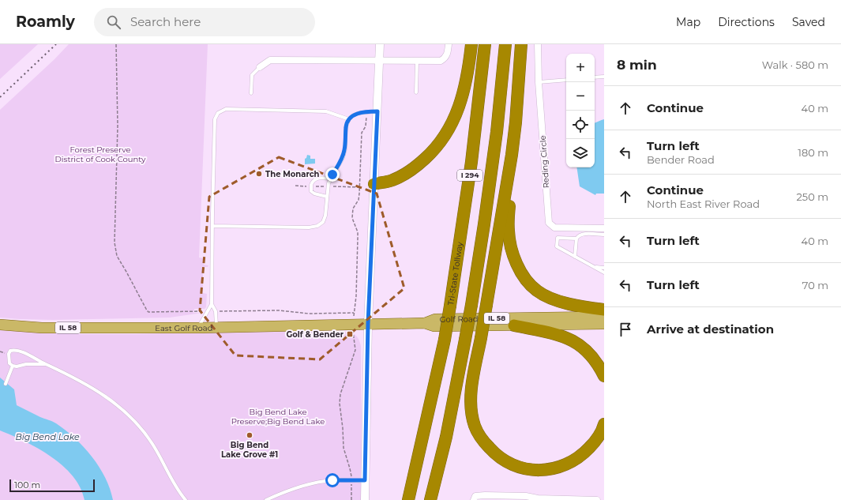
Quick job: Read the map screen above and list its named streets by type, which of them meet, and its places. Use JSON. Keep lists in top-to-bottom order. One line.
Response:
{"streets":{"highway":["I 294","Tri-State Tollway"],"main road":["Golf Road","IL 58","East Golf Road"],"street":["Reding Circle"]},"crossings":[["Golf Road","IL 58"],["Golf Road","East Golf Road"]],"water":["Big Bend Lake"],"parks":["Forest Preserve District of Cook County","Big Bend Lake Preserve;Big Bend Lake"],"places":{"other":["The Monarch","Big Bend Lake Grove #1"],"transit":["Golf & Bender"]},"scale_bar":"100 m","page":{"header":"Roamly","search":"Search here","nav":["Map","Directions","Saved"],"heading":["8 min","Walk · 580 m"],"map_buttons":["+","−"],"list":[["Continue","40 m"],["Turn left","Bender Road","180 m"],["Continue","North East River Road","250 m"],["Turn left","40 m"],["Turn left","70 m"],"Arrive at destination"],"scale":"100 m"}}
